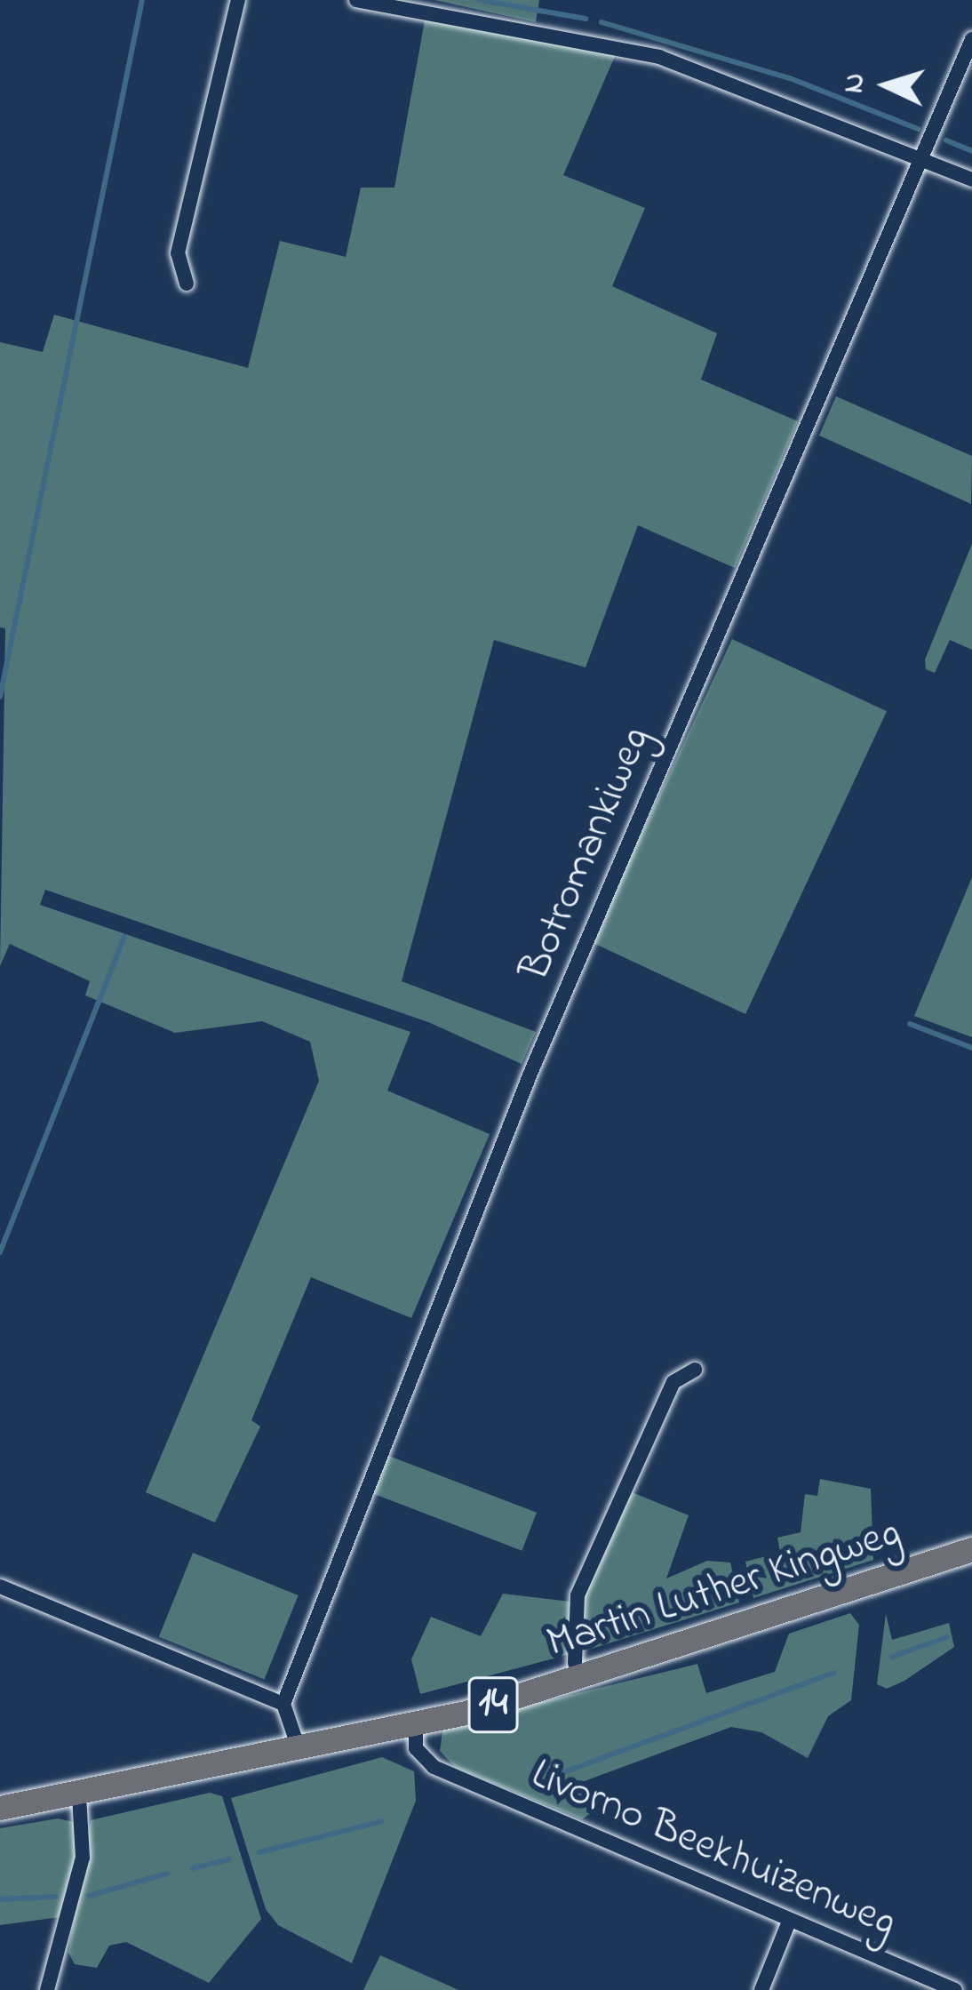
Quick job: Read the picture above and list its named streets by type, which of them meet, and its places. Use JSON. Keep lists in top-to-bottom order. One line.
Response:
{"streets":{"main road":["Martin Luther Kingweg","14"],"street":["Botromankiweg","Livorno Beekhuizenweg"]},"crossings":[["Martin Luther Kingweg","Livorno Beekhuizenweg"]],"north":"left"}
